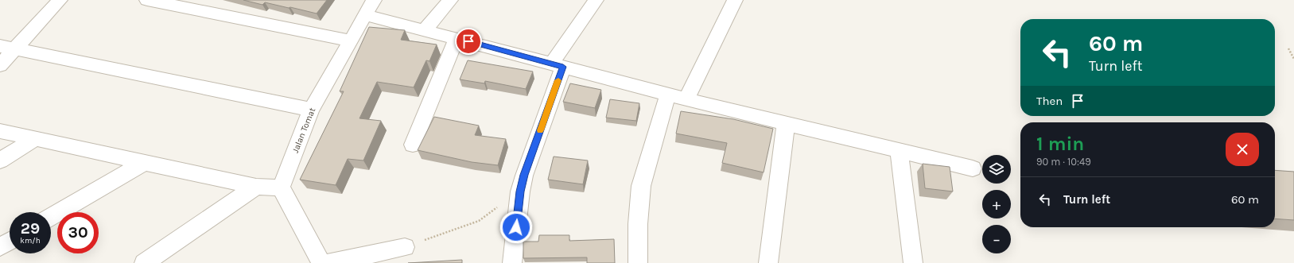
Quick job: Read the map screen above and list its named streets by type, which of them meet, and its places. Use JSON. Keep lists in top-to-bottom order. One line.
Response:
{"streets":{"street":["Jalan Tomat"]},"page":{"turn":["60 m","Turn left"],"then":"Then","heading":["1 min","90 m · 10:49"],"map_buttons":["+","−"],"list":[{"name":"Turn left","value":"60 m"}],"speed":"29 km/h","limit":"30"}}
